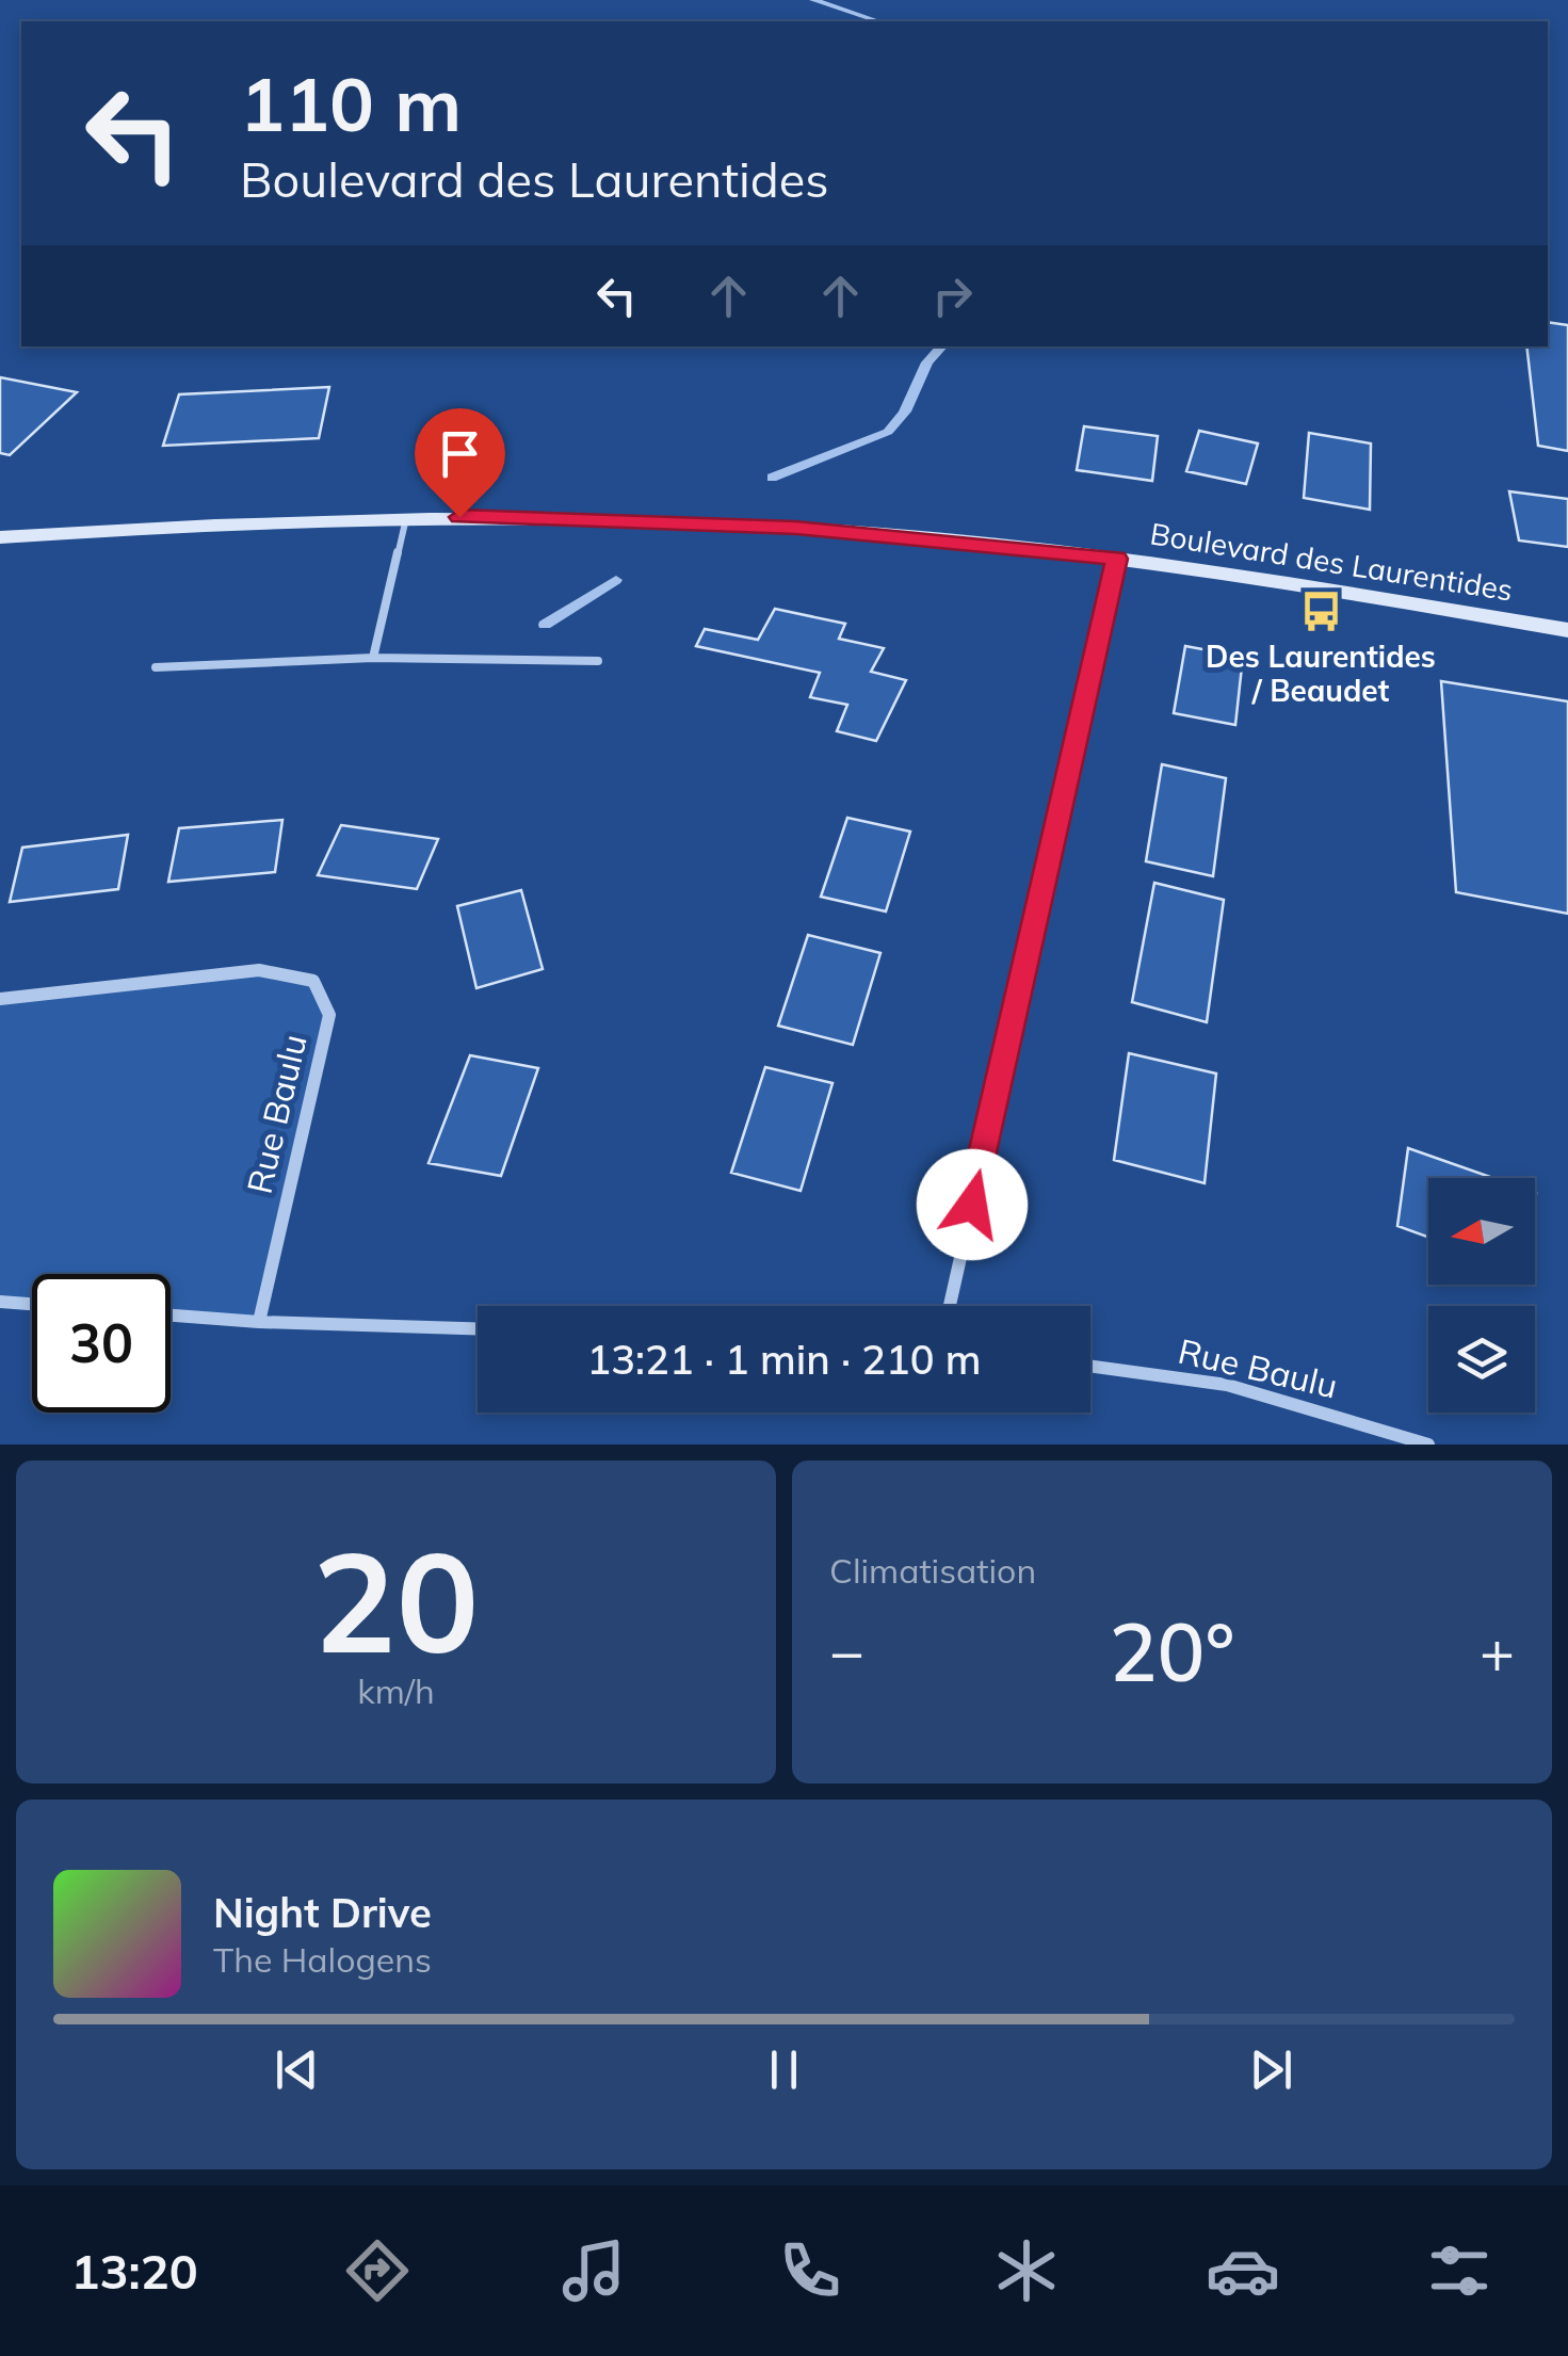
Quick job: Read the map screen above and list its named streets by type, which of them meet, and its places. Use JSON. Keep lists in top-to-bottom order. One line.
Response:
{"streets":{"street":["Boulevard des Laurentides","Rue Baulu"]},"places":{"bus stop":["Des Laurentides / Beaudet"]},"north":"left","page":{"turn":["110 m","Boulevard des Laurentides"],"limit":"30","trip":"13:21 · 1 min · 210 m","tile":[["20","km/h"],"Climatisation"],"heat":["−","20°","+"],"song":["Night Drive","The Halogens"],"tabs":"13:20"}}
